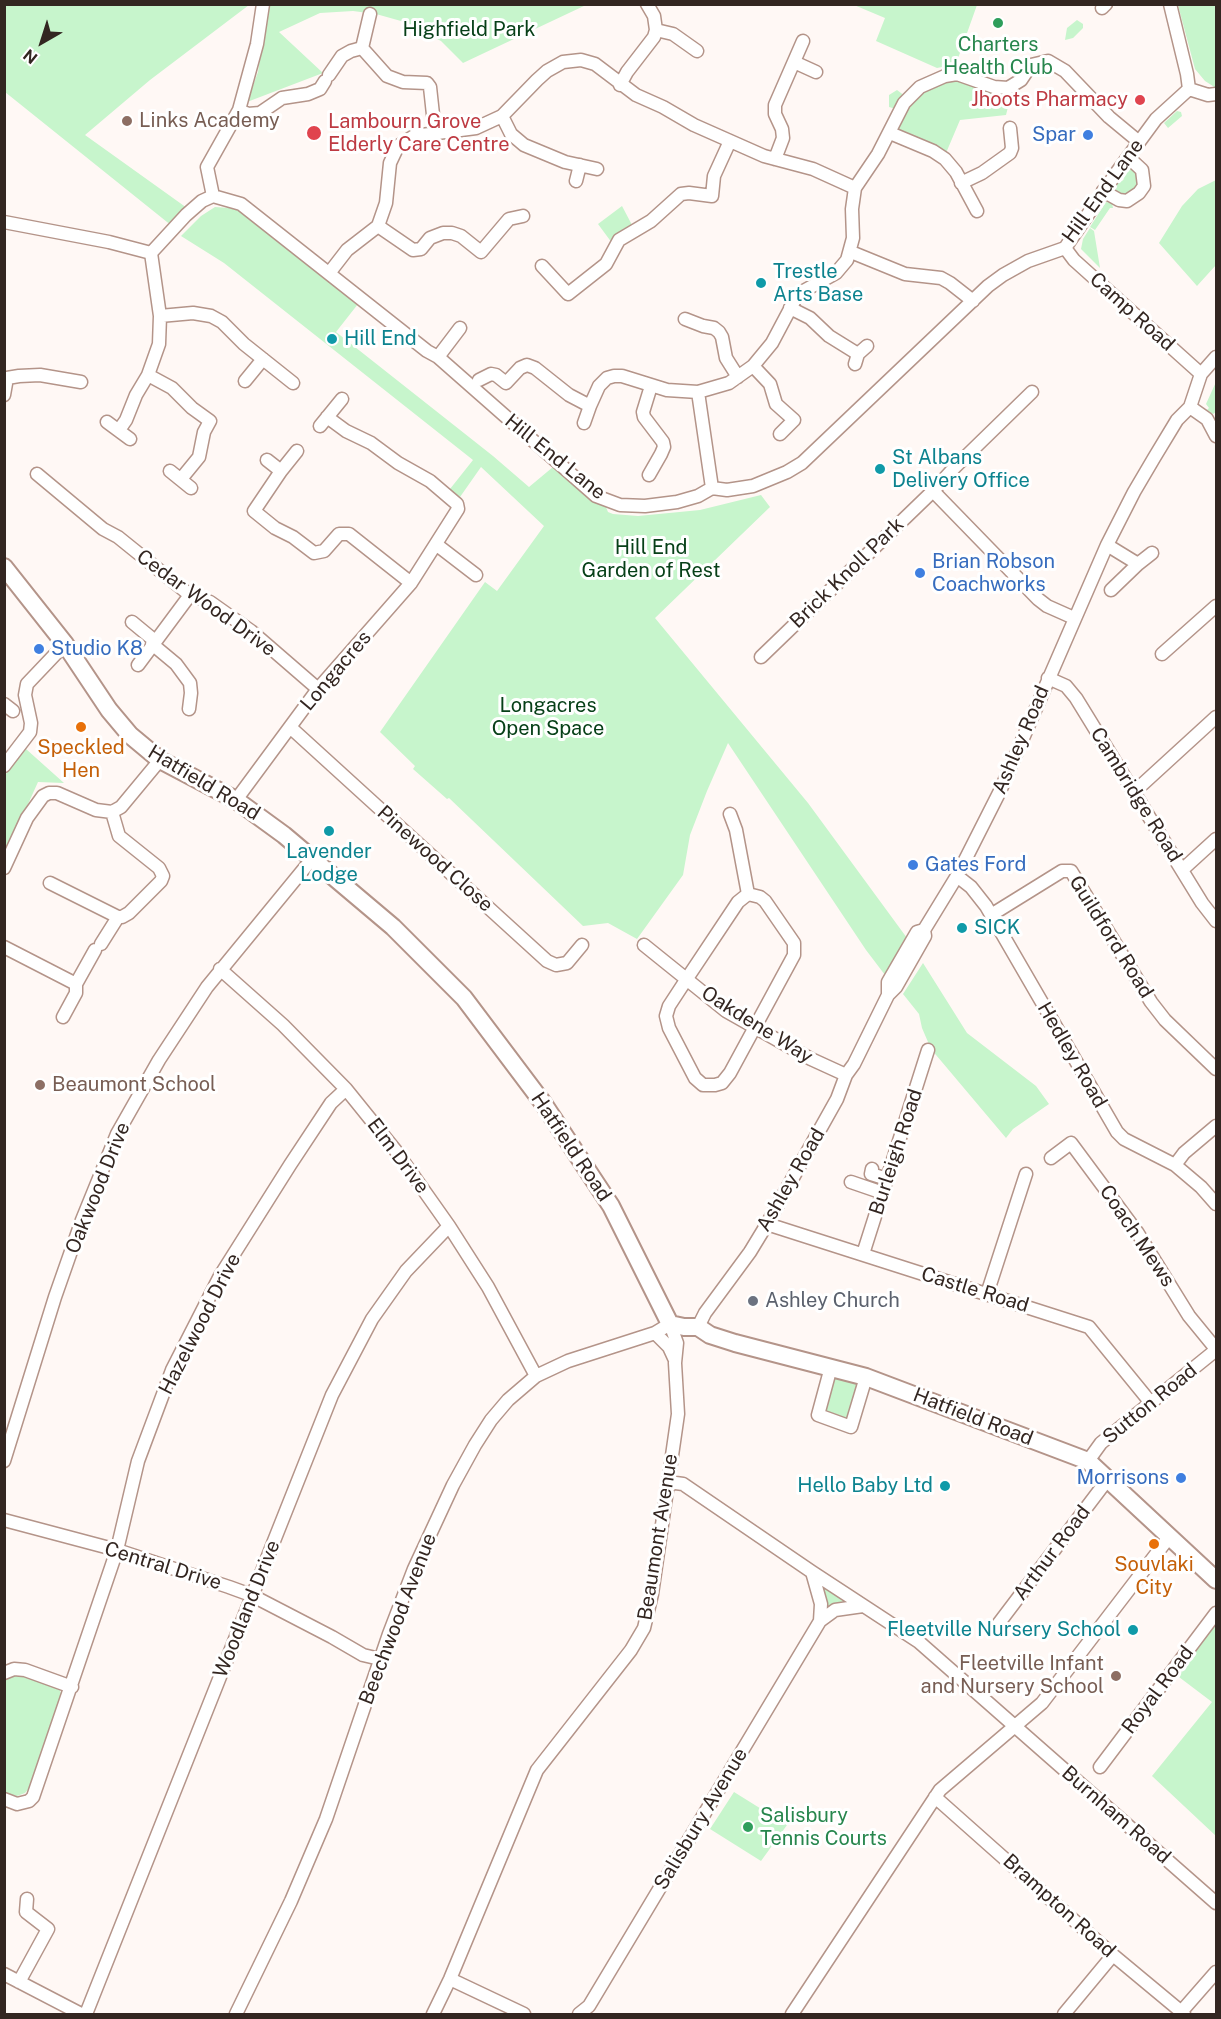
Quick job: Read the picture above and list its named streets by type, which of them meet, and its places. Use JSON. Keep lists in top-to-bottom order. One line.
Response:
{"streets":{"main road":["Hatfield Road"],"street":["Hill End Lane","Camp Road","Brick Knoll Park","Cedar Wood Drive","Longacres","Ashley Road","Cambridge Road","Pinewood Close","Guildford Road","Oakdene Way","Hedley Road","Burleigh Road","Elm Drive","Oakwood Drive","Coach Mews","Castle Road","Hazelwood Drive","Sutton Road","Beaumont Avenue","Arthur Road","Central Drive","Woodland Drive","Beechwood Avenue","Royal Road","Burnham Road","Salisbury Avenue","Brampton Road"]},"crossings":[["Hill End Lane","Camp Road"],["Cedar Wood Drive","Longacres"],["Longacres","Hatfield Road"],["Longacres","Pinewood Close"],["Ashley Road","Hatfield Road"],["Ashley Road","Cambridge Road"],["Ashley Road","Oakdene Way"],["Ashley Road","Hedley Road"],["Ashley Road","Castle Road"],["Hatfield Road","Oakwood Drive"],["Hatfield Road","Sutton Road"],["Hatfield Road","Beaumont Avenue"],["Hatfield Road","Arthur Road"],["Hatfield Road","Beechwood Avenue"],["Guildford Road","Hedley Road"],["Burleigh Road","Castle Road"],["Elm Drive","Oakwood Drive"],["Elm Drive","Hazelwood Drive"],["Elm Drive","Woodland Drive"],["Elm Drive","Beechwood Avenue"],["Coach Mews","Sutton Road"],["Castle Road","Sutton Road"],["Hazelwood Drive","Central Drive"],["Beaumont Avenue","Beechwood Avenue"],["Central Drive","Woodland Drive"],["Central Drive","Beechwood Avenue"]],"parks":["Highfield Park","Hill End Garden of Rest","Longacres Open Space"],"places":["Charters Health Club","Jhoots Pharmacy","Links Academy","Lambourn Grove Elderly Care Centre","Spar","Trestle Arts Base","Hill End","St Albans Delivery Office","Brian Robson Coachworks","Studio K8","Speckled Hen","Lavender Lodge","Gates Ford","SICK","Beaumont School","Ashley Church","Morrisons","Hello Baby Ltd","Souvlaki City","Fleetville Nursery School","Fleetville Infant and Nursery School","Salisbury Tennis Courts"],"north":"bottom left"}
